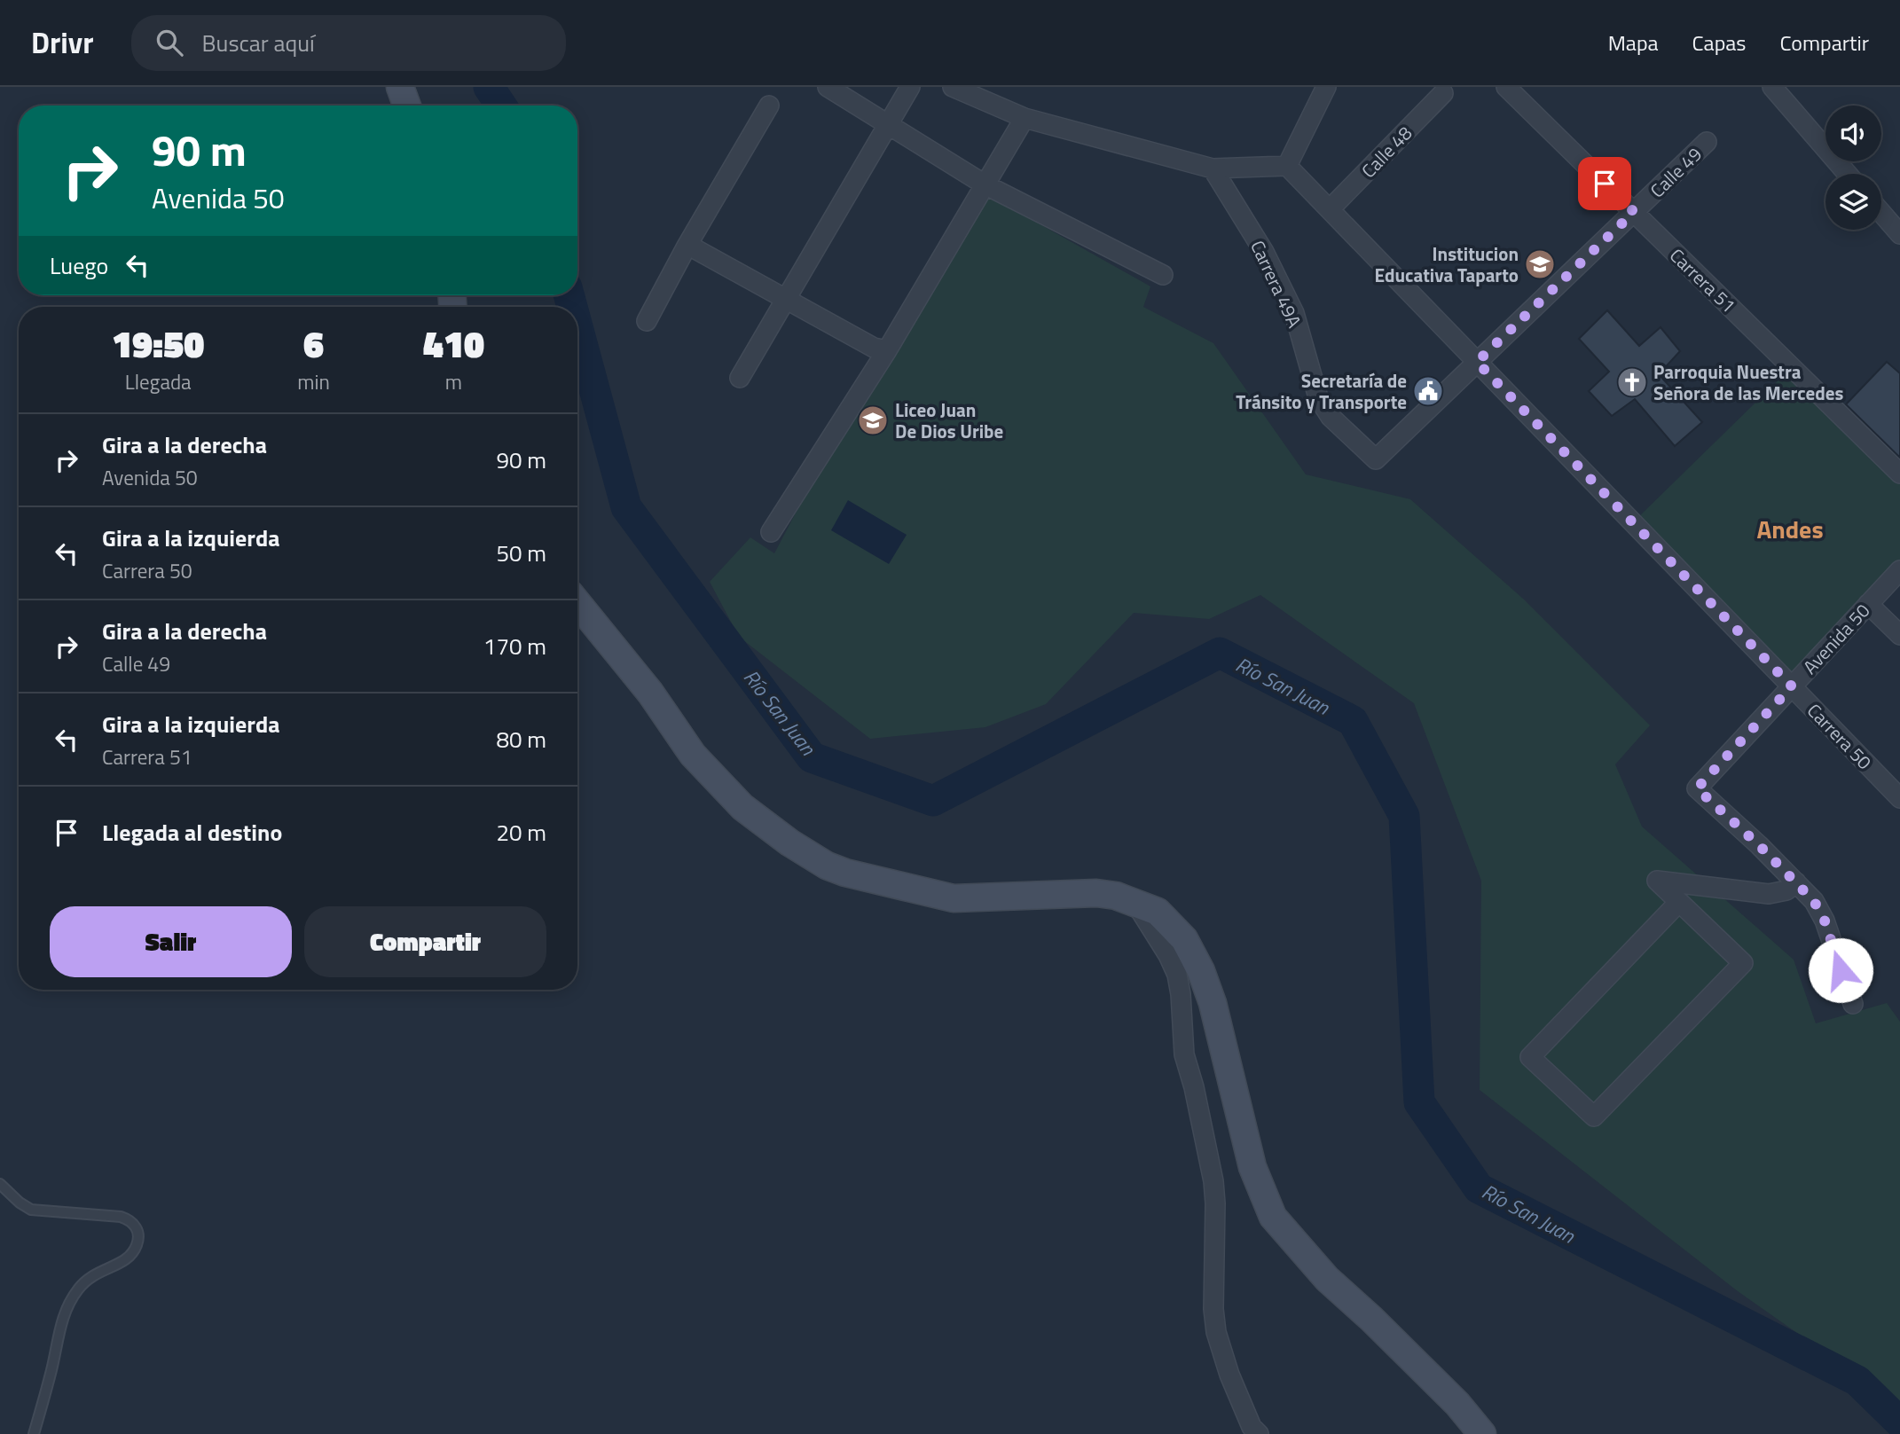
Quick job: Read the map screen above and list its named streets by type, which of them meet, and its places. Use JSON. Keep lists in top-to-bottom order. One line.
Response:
{"streets":{"street":["Calle 48","Calle 49","Carrera 51","Carrera 49A","Avenida 50","Carrera 50"]},"crossings":[["Calle 48","Carrera 50"],["Calle 49","Carrera 51"],["Calle 49","Carrera 49A"],["Calle 49","Carrera 50"],["Avenida 50","Carrera 50"]],"districts":["Andes"],"water":["Río San Juan"],"places":{"school or university":["Institucion Educativa Taparto","Liceo Juan De Dios Uribe"],"church":["Parroquia Nuestra Señora de las Mercedes"],"public building":["Secretaría de Tránsito y Transporte"]},"page":{"header":"Drivr","search":"Buscar aquí","nav":["Mapa","Capas","Compartir"],"turn":["90 m","Avenida 50"],"then":"Luego","eta":["19:50","Llegada","6","min","410","m"],"list":[{"name":"Gira a la derecha","note":"Avenida 50","value":"90 m"},{"name":"Gira a la izquierda","note":"Carrera 50","value":"50 m"},{"name":"Gira a la derecha","note":"Calle 49","value":"170 m"},{"name":"Gira a la izquierda","note":"Carrera 51","value":"80 m"},{"name":"Llegada al destino","value":"20 m"}],"buttons":["Salir","Compartir"]}}
